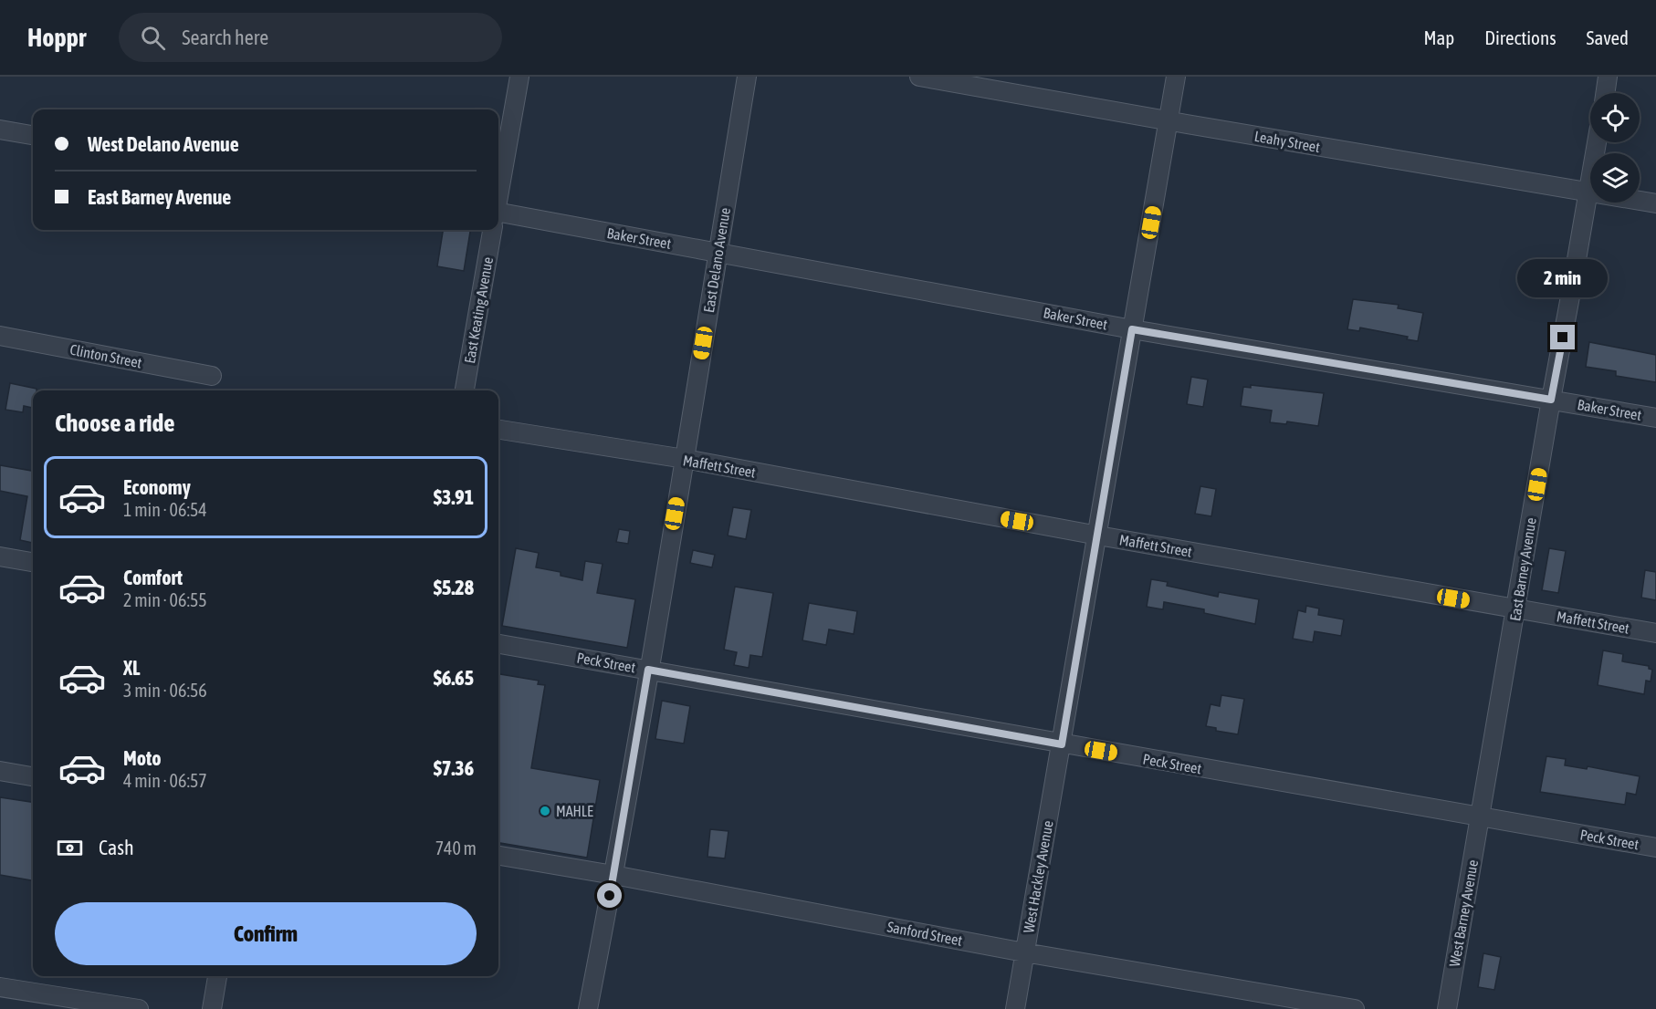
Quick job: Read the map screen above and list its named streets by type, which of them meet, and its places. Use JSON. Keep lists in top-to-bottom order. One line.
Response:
{"streets":{"street":["Leahy Street","Baker Street","East Delano Avenue","East Keating Avenue","Clinton Street","Maffett Street","East Barney Avenue","Peck Street","West Hackley Avenue","West Barney Avenue","Sanford Street"]},"crossings":[["Leahy Street","East Barney Avenue"],["Leahy Street","West Hackley Avenue"],["Baker Street","East Delano Avenue"],["Baker Street","East Barney Avenue"],["Baker Street","West Hackley Avenue"],["East Delano Avenue","Maffett Street"],["East Delano Avenue","Peck Street"],["East Delano Avenue","Sanford Street"],["Maffett Street","East Barney Avenue"],["Maffett Street","West Hackley Avenue"],["East Barney Avenue","Peck Street"],["East Barney Avenue","West Barney Avenue"],["Peck Street","West Hackley Avenue"],["Peck Street","West Barney Avenue"],["West Hackley Avenue","Sanford Street"]],"places":["MAHLE"],"page":{"header":"Hoppr","search":"Search here","nav":["Map","Directions","Saved"],"banner":["West Delano Avenue","East Barney Avenue"],"bubble":"2 min","heading":"Choose a ride","list":[{"name":"Economy","note":"1 min · 06:54","value":"$3.91"},{"name":"Comfort","note":"2 min · 06:55","value":"$5.28"},{"name":"XL","note":"3 min · 06:56","value":"$6.65"},{"name":"Moto","note":"4 min · 06:57","value":"$7.36"}],"pay":["Cash","740 m"],"buttons":"Confirm"}}
